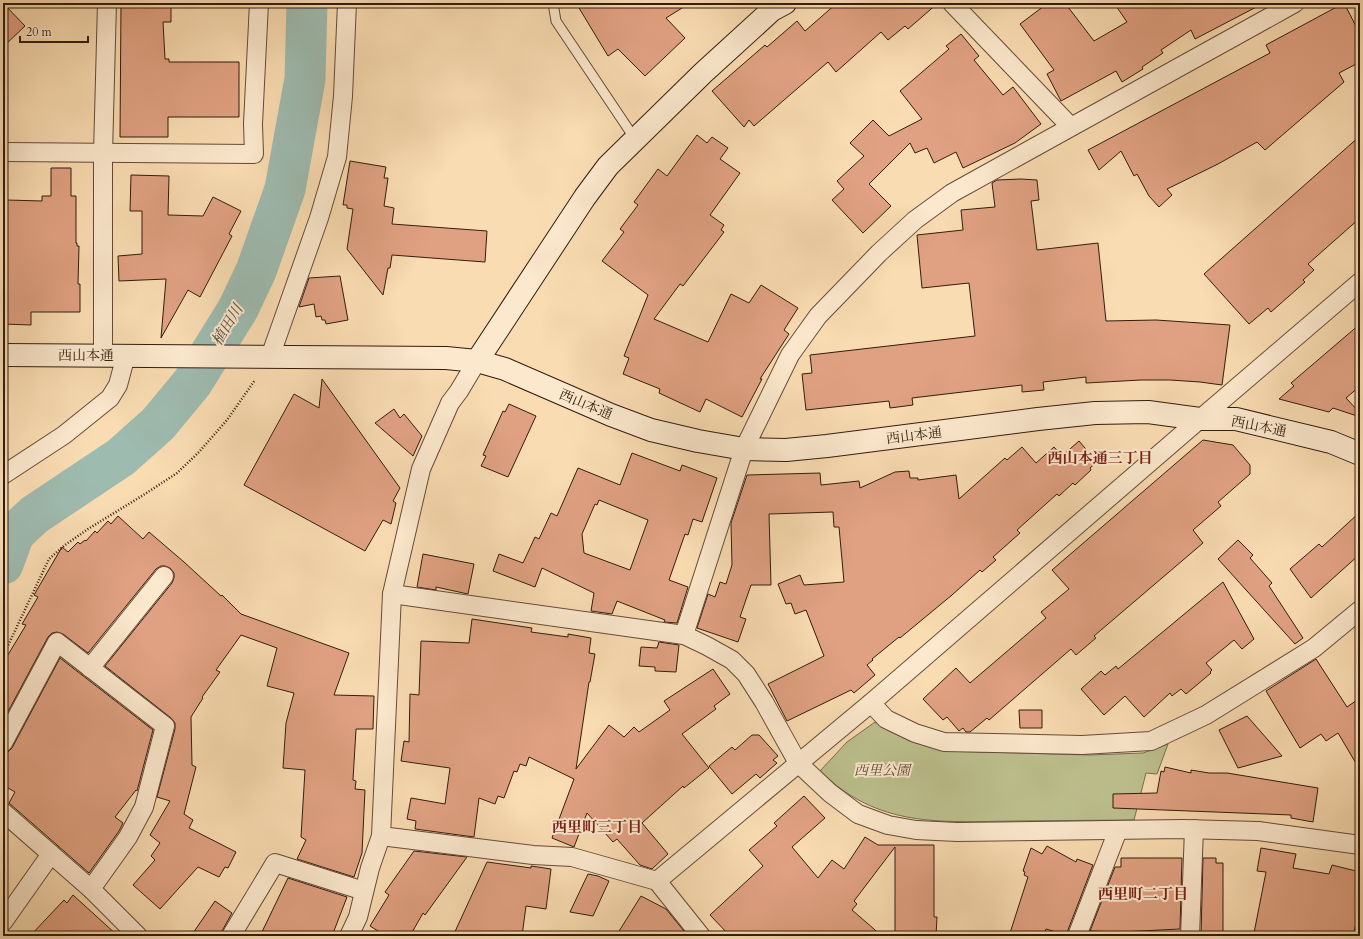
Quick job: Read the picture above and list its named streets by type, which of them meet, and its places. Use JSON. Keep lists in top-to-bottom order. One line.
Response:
{"streets":{"street":["西山本通"]},"districts":["西山本通三丁目","西里町三丁目","西里町二丁目"],"water":["植田川"],"parks":["西里公園"],"scale_bar":"20 m"}
